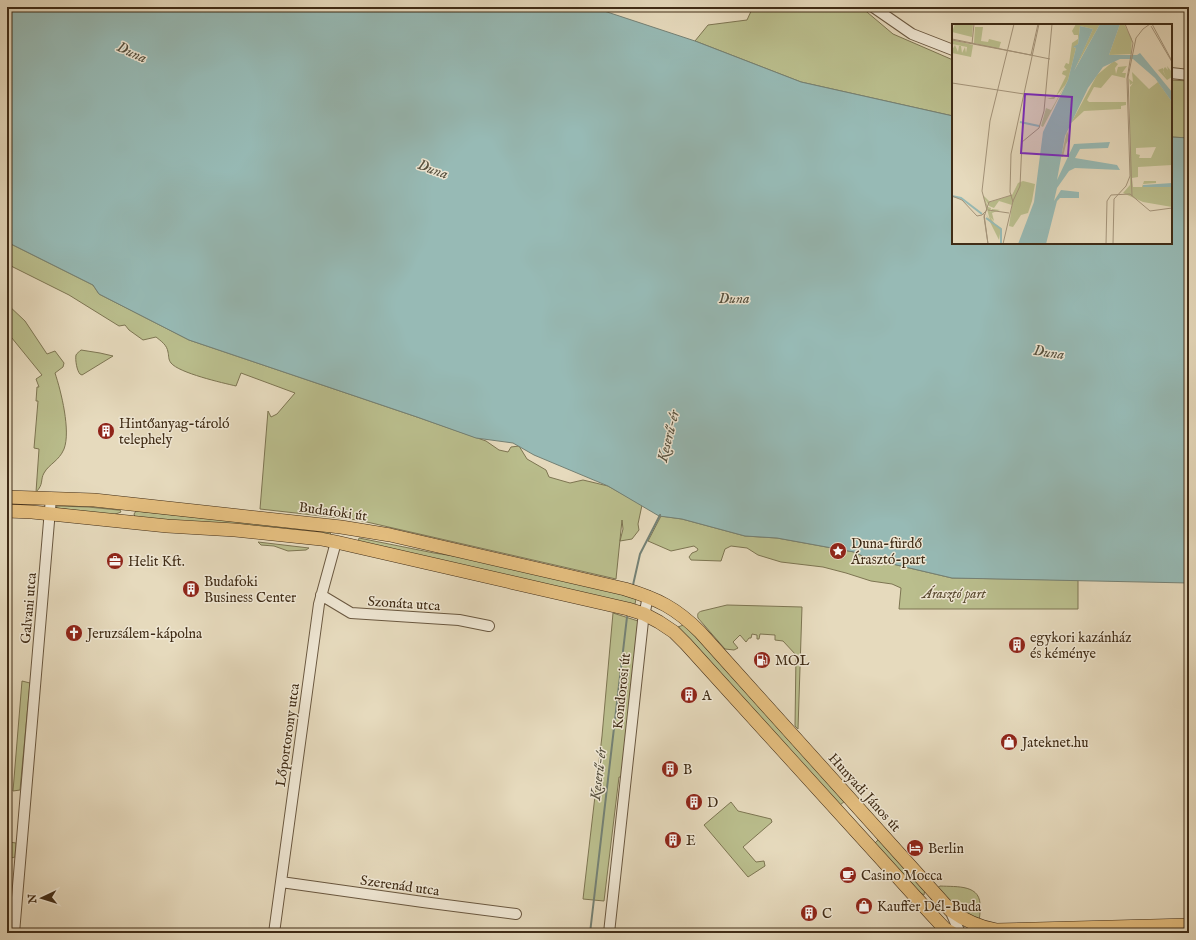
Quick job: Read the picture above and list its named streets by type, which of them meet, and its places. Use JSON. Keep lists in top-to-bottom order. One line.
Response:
{"streets":{"main road":["Budafoki út","Hunyadi János út"],"street":["Szonáta utca","Galvani utca","Kondorosi út","Lőportorony utca","Szerenád utca"]},"crossings":[["Budafoki út","Galvani utca"],["Budafoki út","Kondorosi út"],["Budafoki út","Hunyadi János út"],["Szonáta utca","Lőportorony utca"],["Kondorosi út","Hunyadi János út"],["Lőportorony utca","Szerenád utca"]],"water":["Duna","Keserű-ér"],"parks":["Árasztó part"],"places":{"building":["Hintőanyag-tároló telephely","Budafoki Business Center","egykori kazánház és kéménye","A","B","D","E","C"],"place":["Duna-fürdő Árasztó-part"],"office":["Helit Kft."],"church":["Jeruzsálem-kápolna"],"fuel station":["MOL"],"shop":["Jateknet.hu","Kauffer Dél-Buda"],"hotel":["Berlin"],"cafe":["Casino Mocca"]},"north":"left"}
